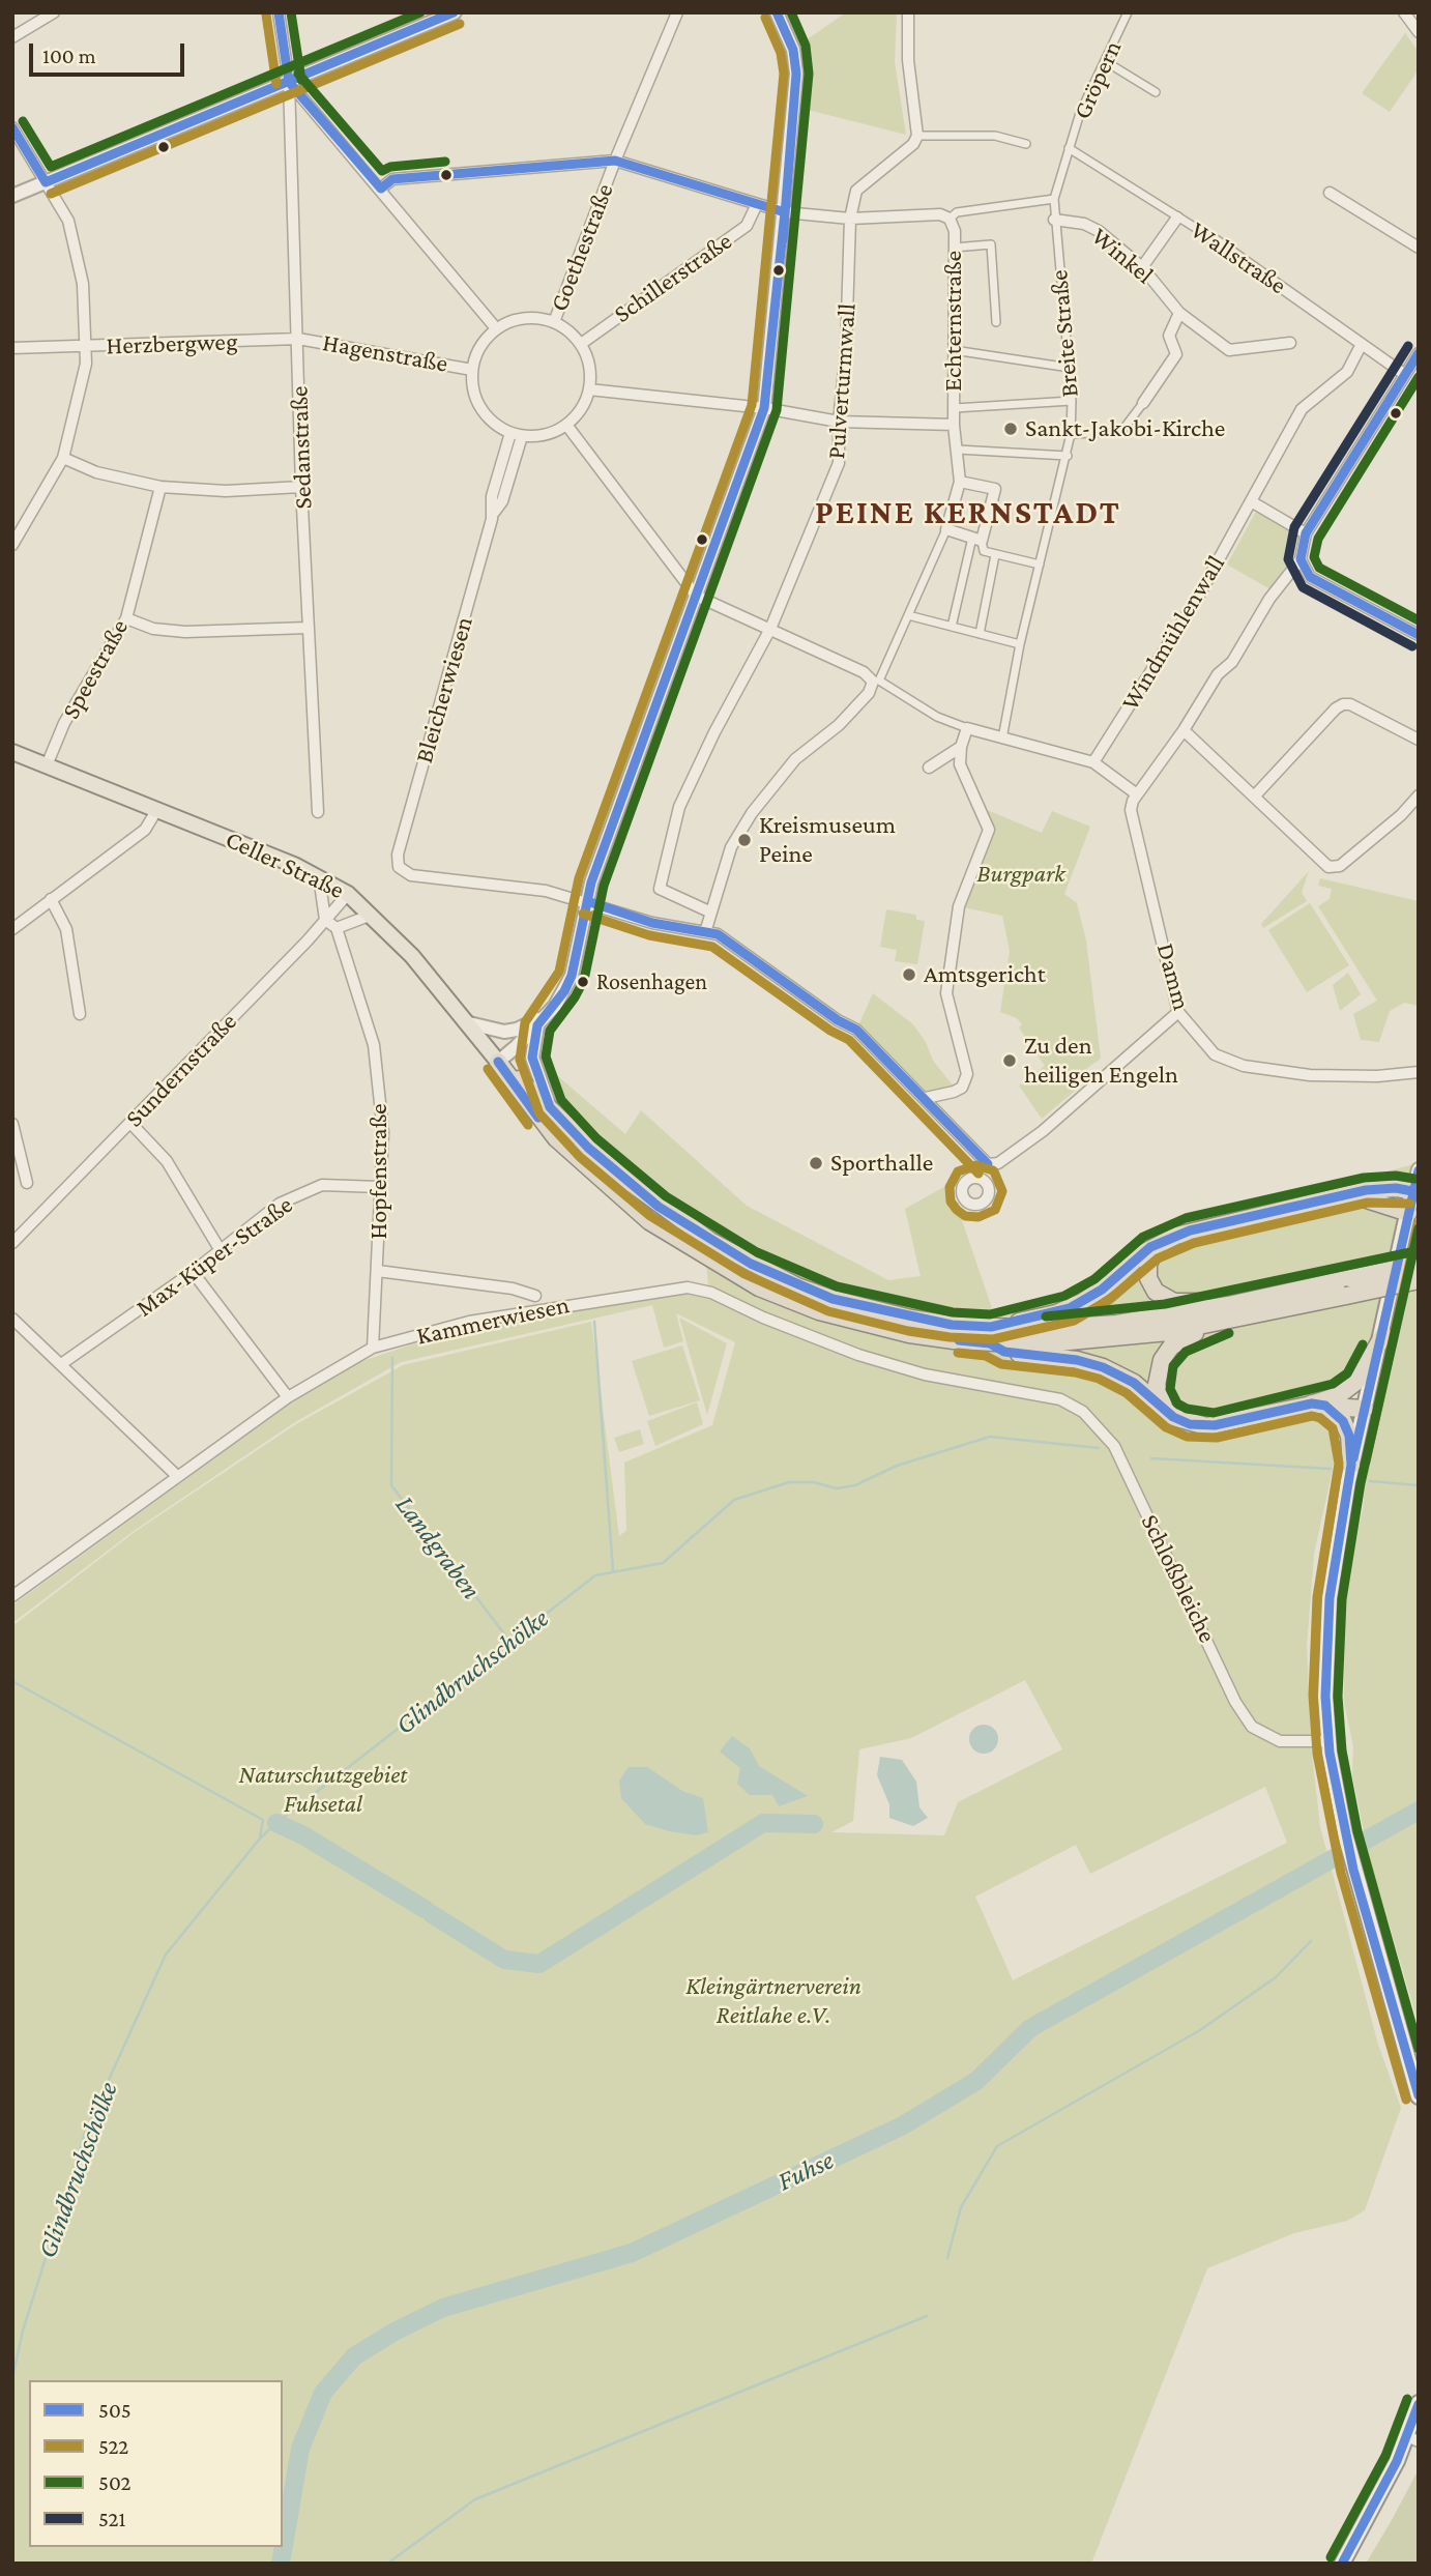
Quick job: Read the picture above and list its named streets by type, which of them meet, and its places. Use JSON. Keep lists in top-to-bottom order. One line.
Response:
{"streets":{"main road":["Celler Straße"],"street":["Gröpern","Goethestraße","Winkel","Wallstraße","Schillerstraße","Echternstraße","Breite Straße","Herzbergweg","Hagenstraße","Pulverturmwall","Sedanstraße","Windmühlenwall","Speestraße","Bleicherwiesen","Damm","Sundernstraße","Hopfenstraße","Max-Küper-Straße","Kammerwiesen","Schloßbleiche"]},"crossings":[["Gröpern","Wallstraße"],["Gröpern","Breite Straße"],["Goethestraße","Schillerstraße"],["Goethestraße","Hagenstraße"],["Goethestraße","Bleicherwiesen"],["Winkel","Breite Straße"],["Wallstraße","Breite Straße"],["Wallstraße","Windmühlenwall"],["Schillerstraße","Hagenstraße"],["Schillerstraße","Bleicherwiesen"],["Herzbergweg","Hagenstraße"],["Herzbergweg","Sedanstraße"],["Hagenstraße","Sedanstraße"],["Hagenstraße","Bleicherwiesen"],["Speestraße","Celler Straße"],["Celler Straße","Sundernstraße"],["Hopfenstraße","Max-Küper-Straße"],["Hopfenstraße","Kammerwiesen"],["Kammerwiesen","Schloßbleiche"]],"districts":["PEINE KERNSTADT"],"water":["Landgraben","Glindbruchschölke","Fuhse"],"parks":["Burgpark","Naturschutzgebiet Fuhsetal","Kleingärtnerverein Reitlahe e.V."],"places":["Sankt-Jakobi-Kirche","Kreismuseum Peine","Amtsgericht","Rosenhagen","Zu den heiligen Engeln","Sporthalle"],"lines":["transit line 505","transit line 502","transit line 522","transit line 521"],"legend":["505","522","502","521"],"scale_bar":"100 m"}
